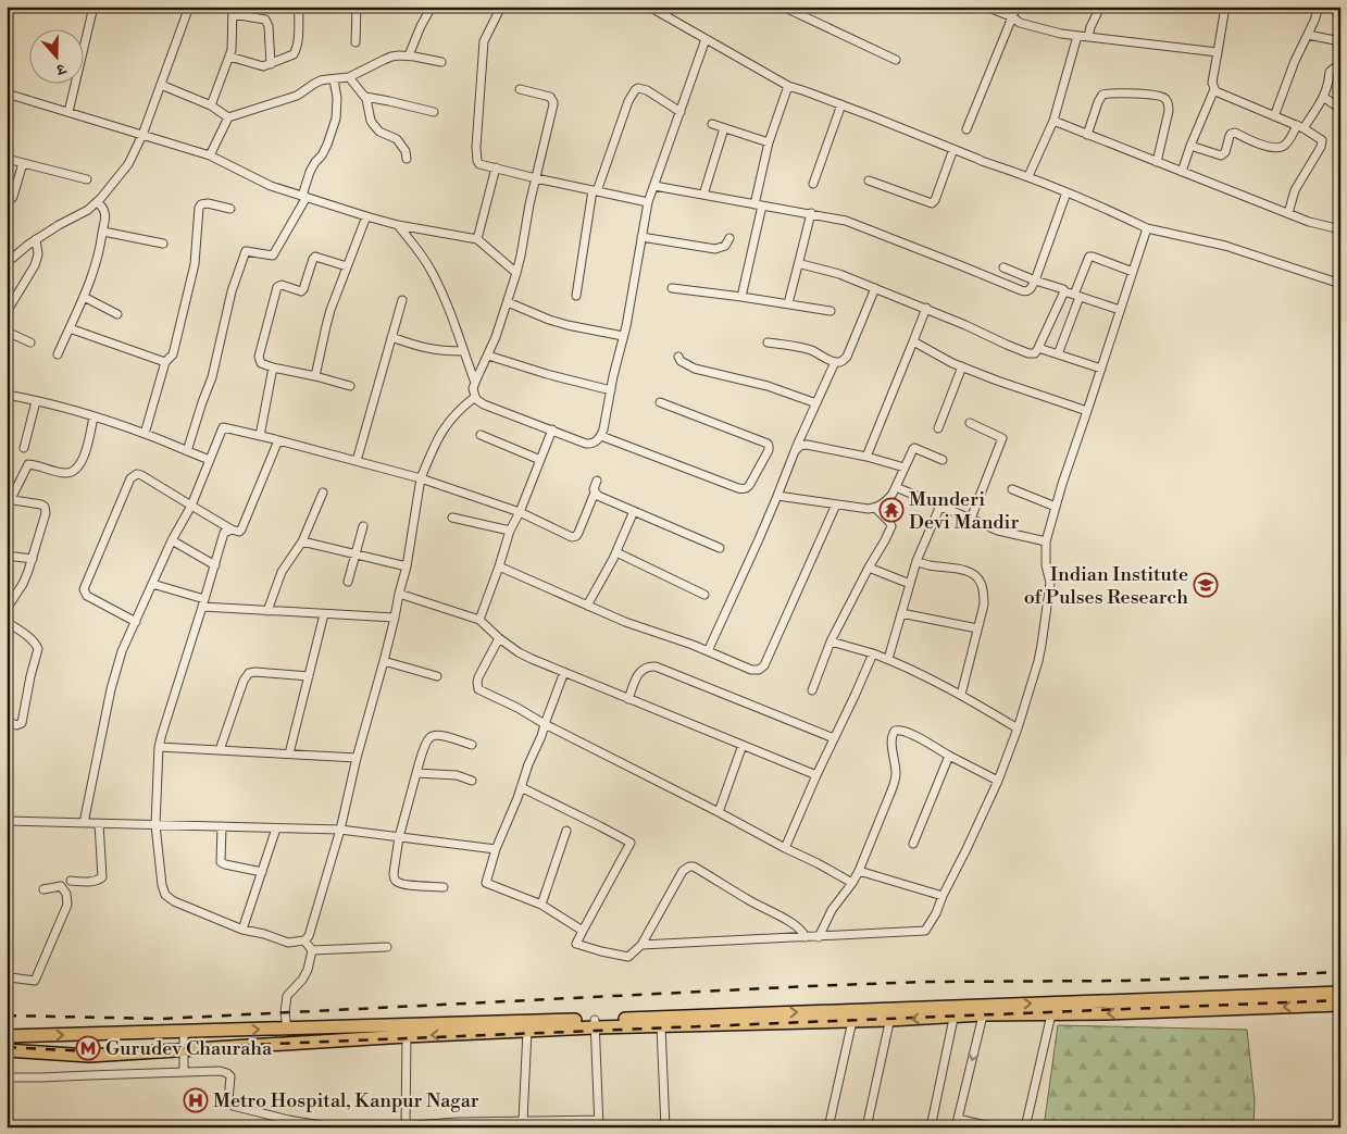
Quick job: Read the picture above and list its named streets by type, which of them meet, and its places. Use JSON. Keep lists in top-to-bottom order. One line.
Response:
{"places":{"temple":["Munderi Devi Mandir"],"school or university":["Indian Institute of Pulses Research"],"metro station":["Gurudev Chauraha"],"hospital":["Metro Hospital, Kanpur Nagar"]},"north":"bottom"}
